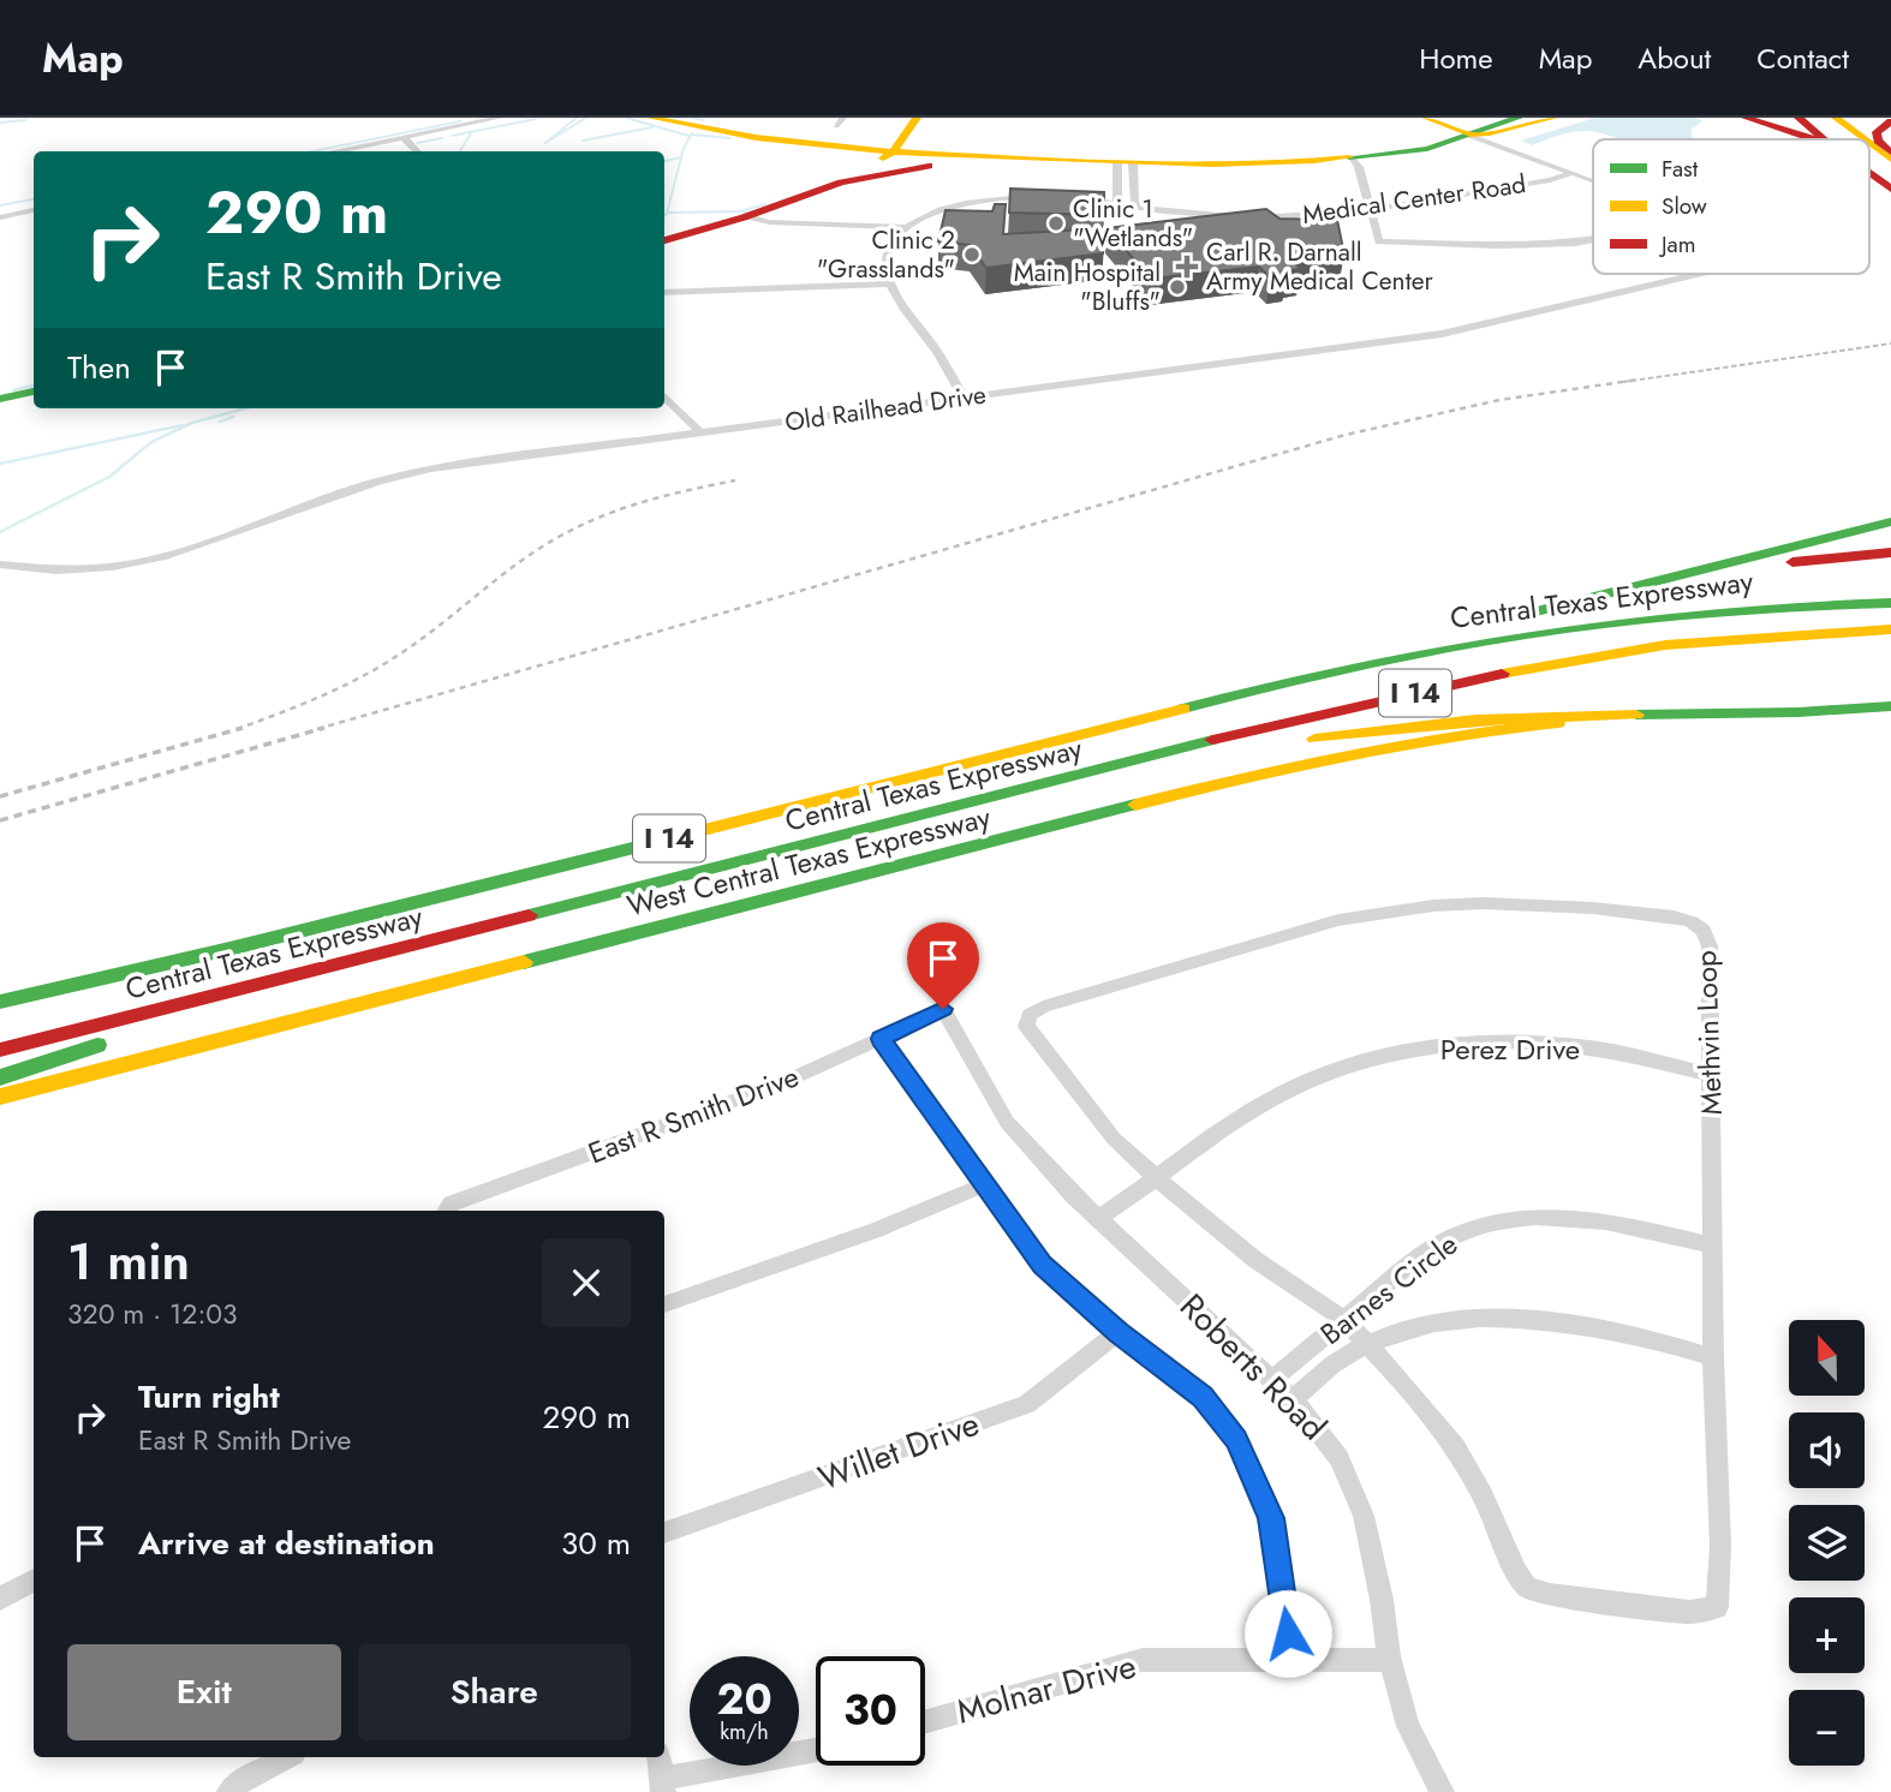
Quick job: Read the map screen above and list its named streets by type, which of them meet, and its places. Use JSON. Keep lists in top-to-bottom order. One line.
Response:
{"streets":{"main road":["Central Texas Expressway","I 14","West Central Texas Expressway"],"street":["Medical Center Road","Old Railhead Drive","Methvin Loop","Perez Drive","East R Smith Drive","Barnes Circle","Roberts Road","Willet Drive","Molnar Drive"]},"crossings":[["Methvin Loop","Perez Drive"],["Methvin Loop","Barnes Circle"],["Perez Drive","Roberts Road"],["East R Smith Drive","Roberts Road"],["Barnes Circle","Roberts Road"],["Roberts Road","Molnar Drive"]],"places":{"other":["Clinic 1 \"Wetlands\"","Clinic 2 \"Grasslands\"","Main Hospital \"Bluffs\""],"health":["Carl R. Darnall Army Medical Center"]},"legend":["Fast","Slow","Jam"],"north":"top","page":{"header":"Map","nav":["Home","Map","About","Contact"],"turn":["290 m","East R Smith Drive"],"then":"Then","heading":["1 min","320 m · 12:03"],"map_buttons":["+","−"],"list":[{"name":"Turn right","note":"East R Smith Drive","value":"290 m"},{"name":"Arrive at destination","value":"30 m"}],"buttons":["Exit","Share"],"speed":"20 km/h","limit":"30"}}
